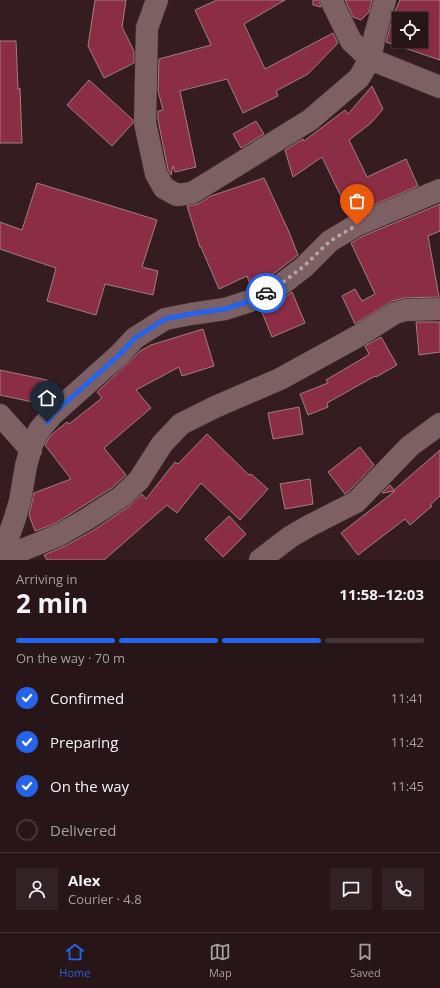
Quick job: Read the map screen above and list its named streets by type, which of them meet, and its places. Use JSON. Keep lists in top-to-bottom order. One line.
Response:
{"page":{"heading":["2 min","Arriving in","11:58–12:03"],"panel":["Alex","Courier · 4.8"],"bar":"On the way · 70 m","list":[["Confirmed","11:41"],["Preparing","11:42"],["On the way","11:45"],"Delivered"],"tabs":["Home","Map","Saved"]}}
